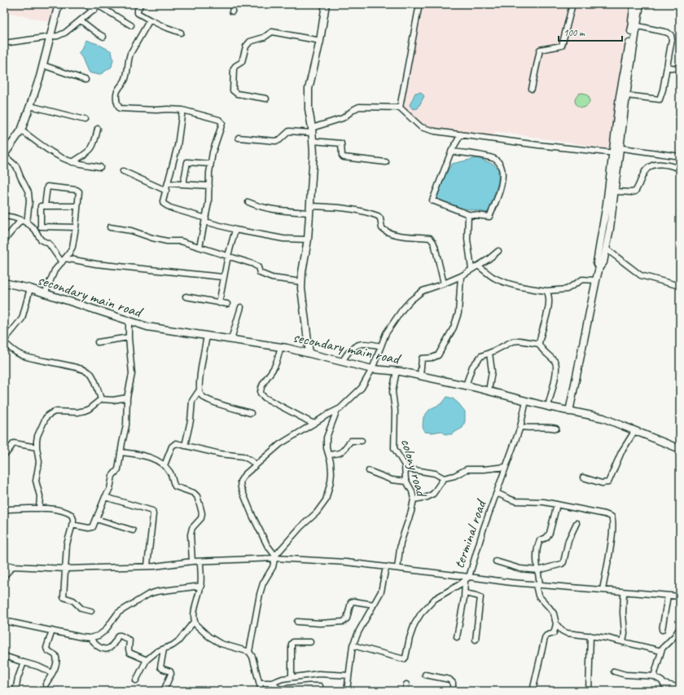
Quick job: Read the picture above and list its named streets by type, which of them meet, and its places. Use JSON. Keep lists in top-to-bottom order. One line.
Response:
{"streets":{"street":["secondary main road","colony road","terminal road"]},"crossings":[["secondary main road","colony road"],["secondary main road","terminal road"]],"scale_bar":"100 m"}
